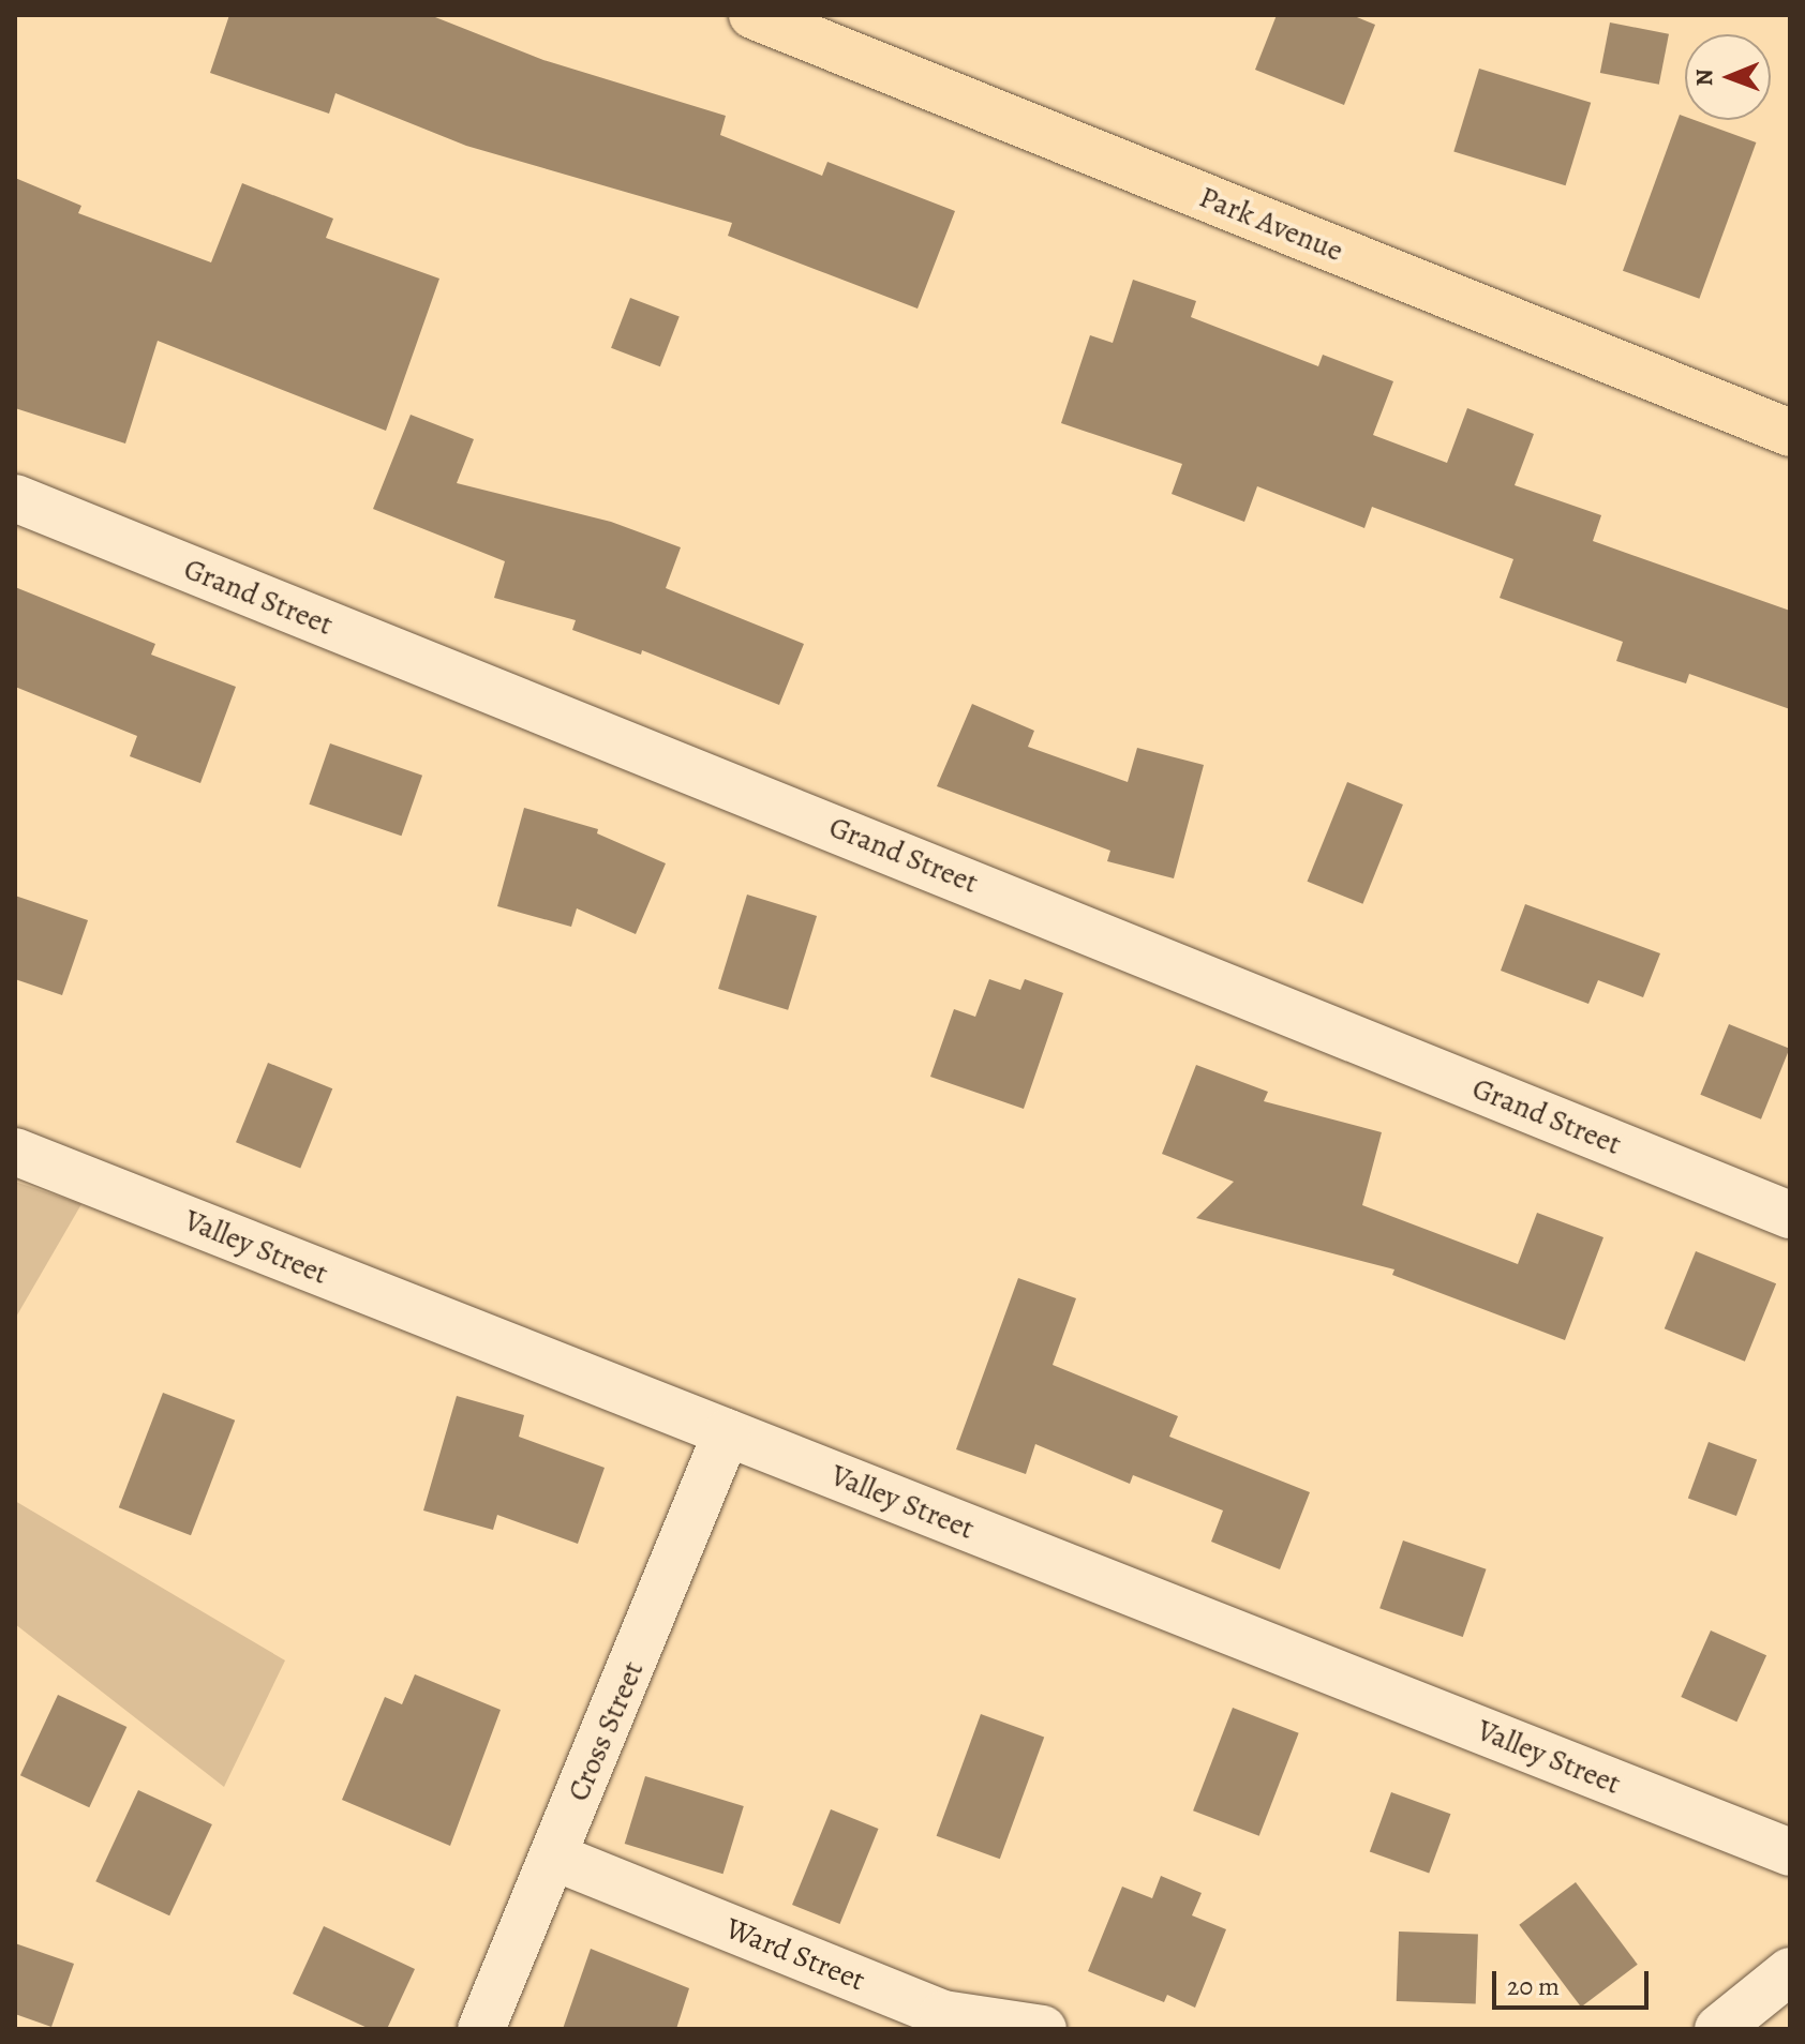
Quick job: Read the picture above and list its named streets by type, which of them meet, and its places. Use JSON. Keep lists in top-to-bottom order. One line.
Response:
{"streets":{"main road":["Park Avenue"],"street":["Grand Street","Valley Street","Cross Street","Ward Street"]},"crossings":[["Valley Street","Cross Street"],["Cross Street","Ward Street"]],"scale_bar":"20 m","north":"left"}
